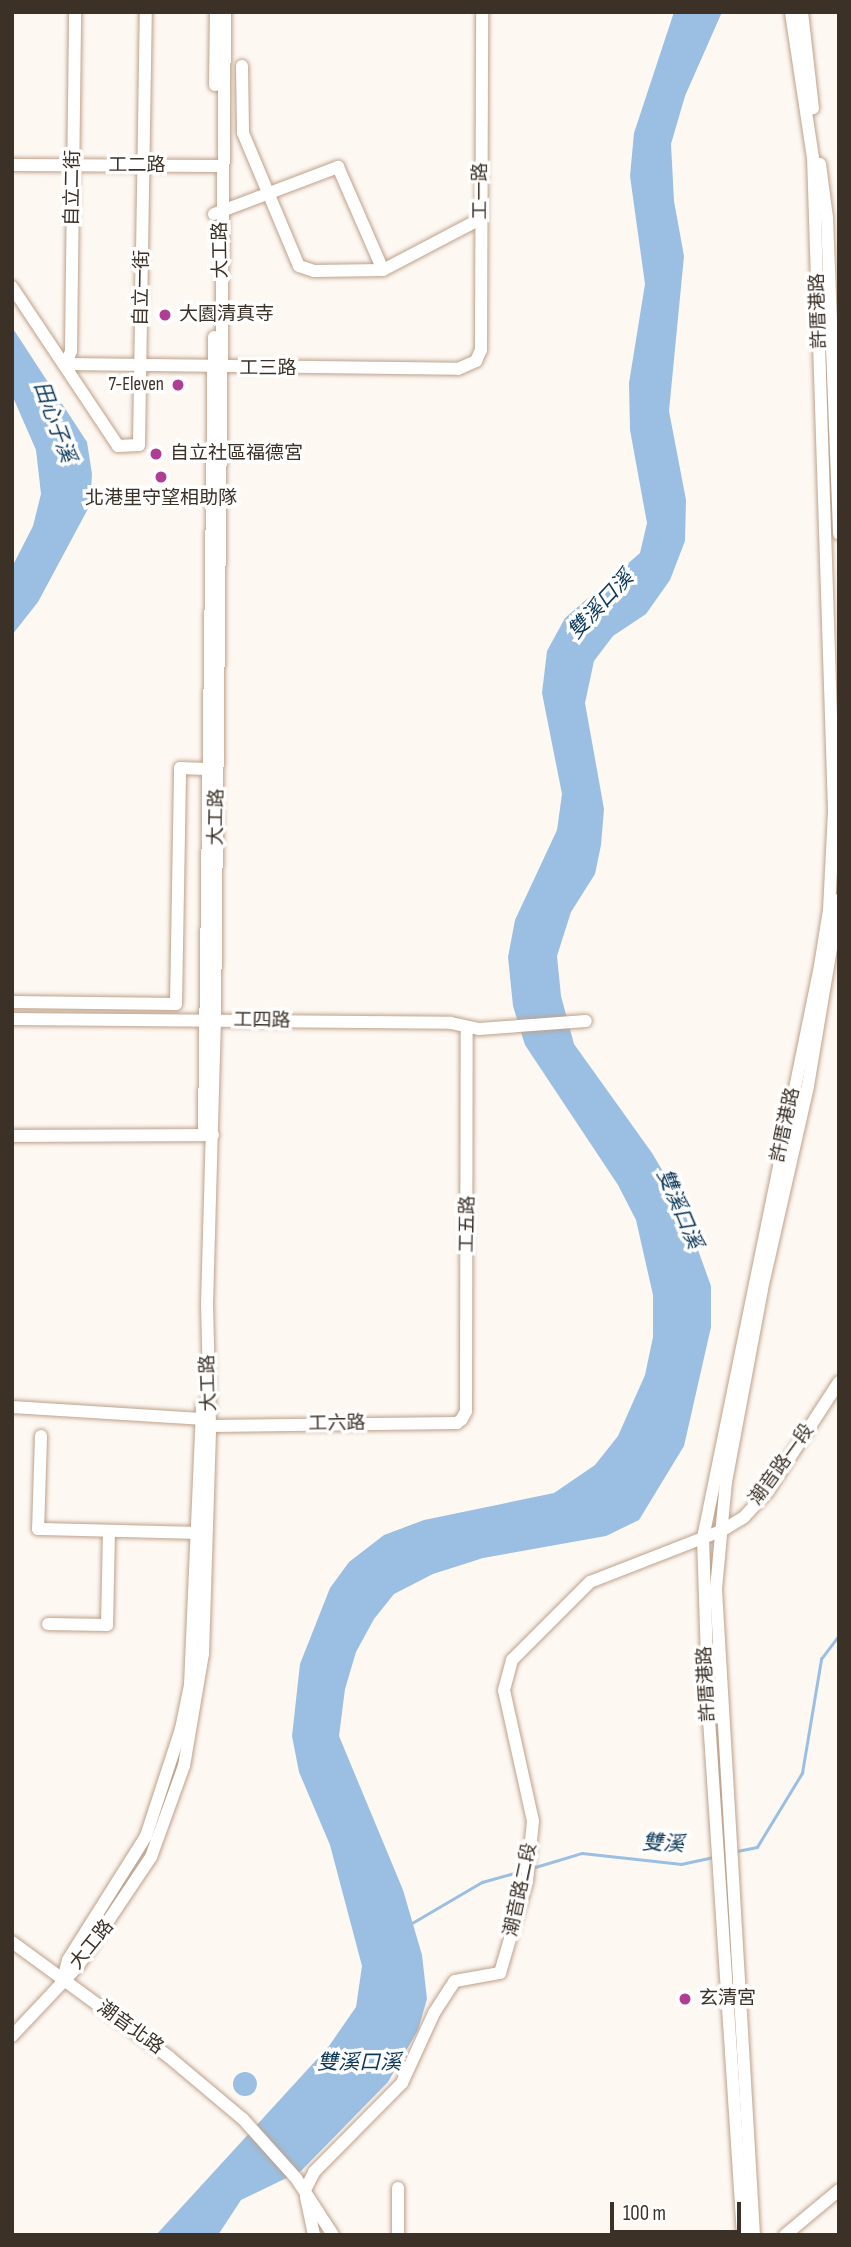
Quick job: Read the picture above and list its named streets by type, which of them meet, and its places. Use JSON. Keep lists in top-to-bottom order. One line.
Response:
{"streets":{"street":["工二路","自立二街","工一路","大工路","自立一街","許厝港路","工三路","工四路","工五路","工六路","潮音路一段","潮音路二段","潮音北路"]},"crossings":[["工二路","自立二街"],["工二路","大工路"],["工二路","自立一街"],["自立二街","自立一街"],["自立二街","工三路"],["工一路","工三路"],["大工路","工三路"],["大工路","工四路"],["大工路","工六路"],["大工路","潮音北路"],["自立一街","工三路"],["許厝港路","潮音路一段"],["許厝港路","潮音路二段"],["工四路","工五路"],["工五路","工六路"],["潮音路一段","潮音路二段"],["潮音路二段","潮音北路"]],"water":["田心子溪","雙溪口溪","雙溪"],"places":["大園清真寺","7-Eleven","自立社區福德宮","北港里守望相助隊","玄清宮"],"scale_bar":"100 m"}
